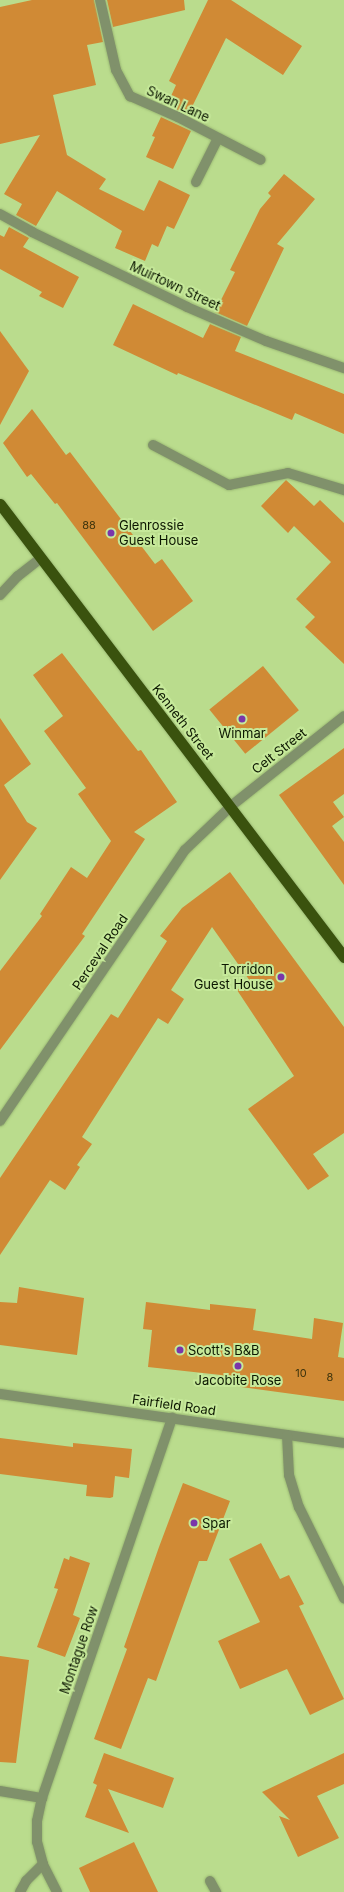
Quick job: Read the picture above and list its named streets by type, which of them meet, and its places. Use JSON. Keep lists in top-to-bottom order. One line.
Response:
{"streets":{"highway":["Kenneth Street"],"street":["Swan Lane","Muirtown Street","Celt Street","Perceval Road","Fairfield Road","Montague Row"]},"crossings":[["Kenneth Street","Celt Street"],["Kenneth Street","Perceval Road"],["Celt Street","Perceval Road"],["Fairfield Road","Montague Row"]],"places":["Glenrossie Guest House","Winmar","Torridon Guest House","Scott's B&B","Jacobite Rose","Spar"],"house_numbers":["88","10","8"]}
